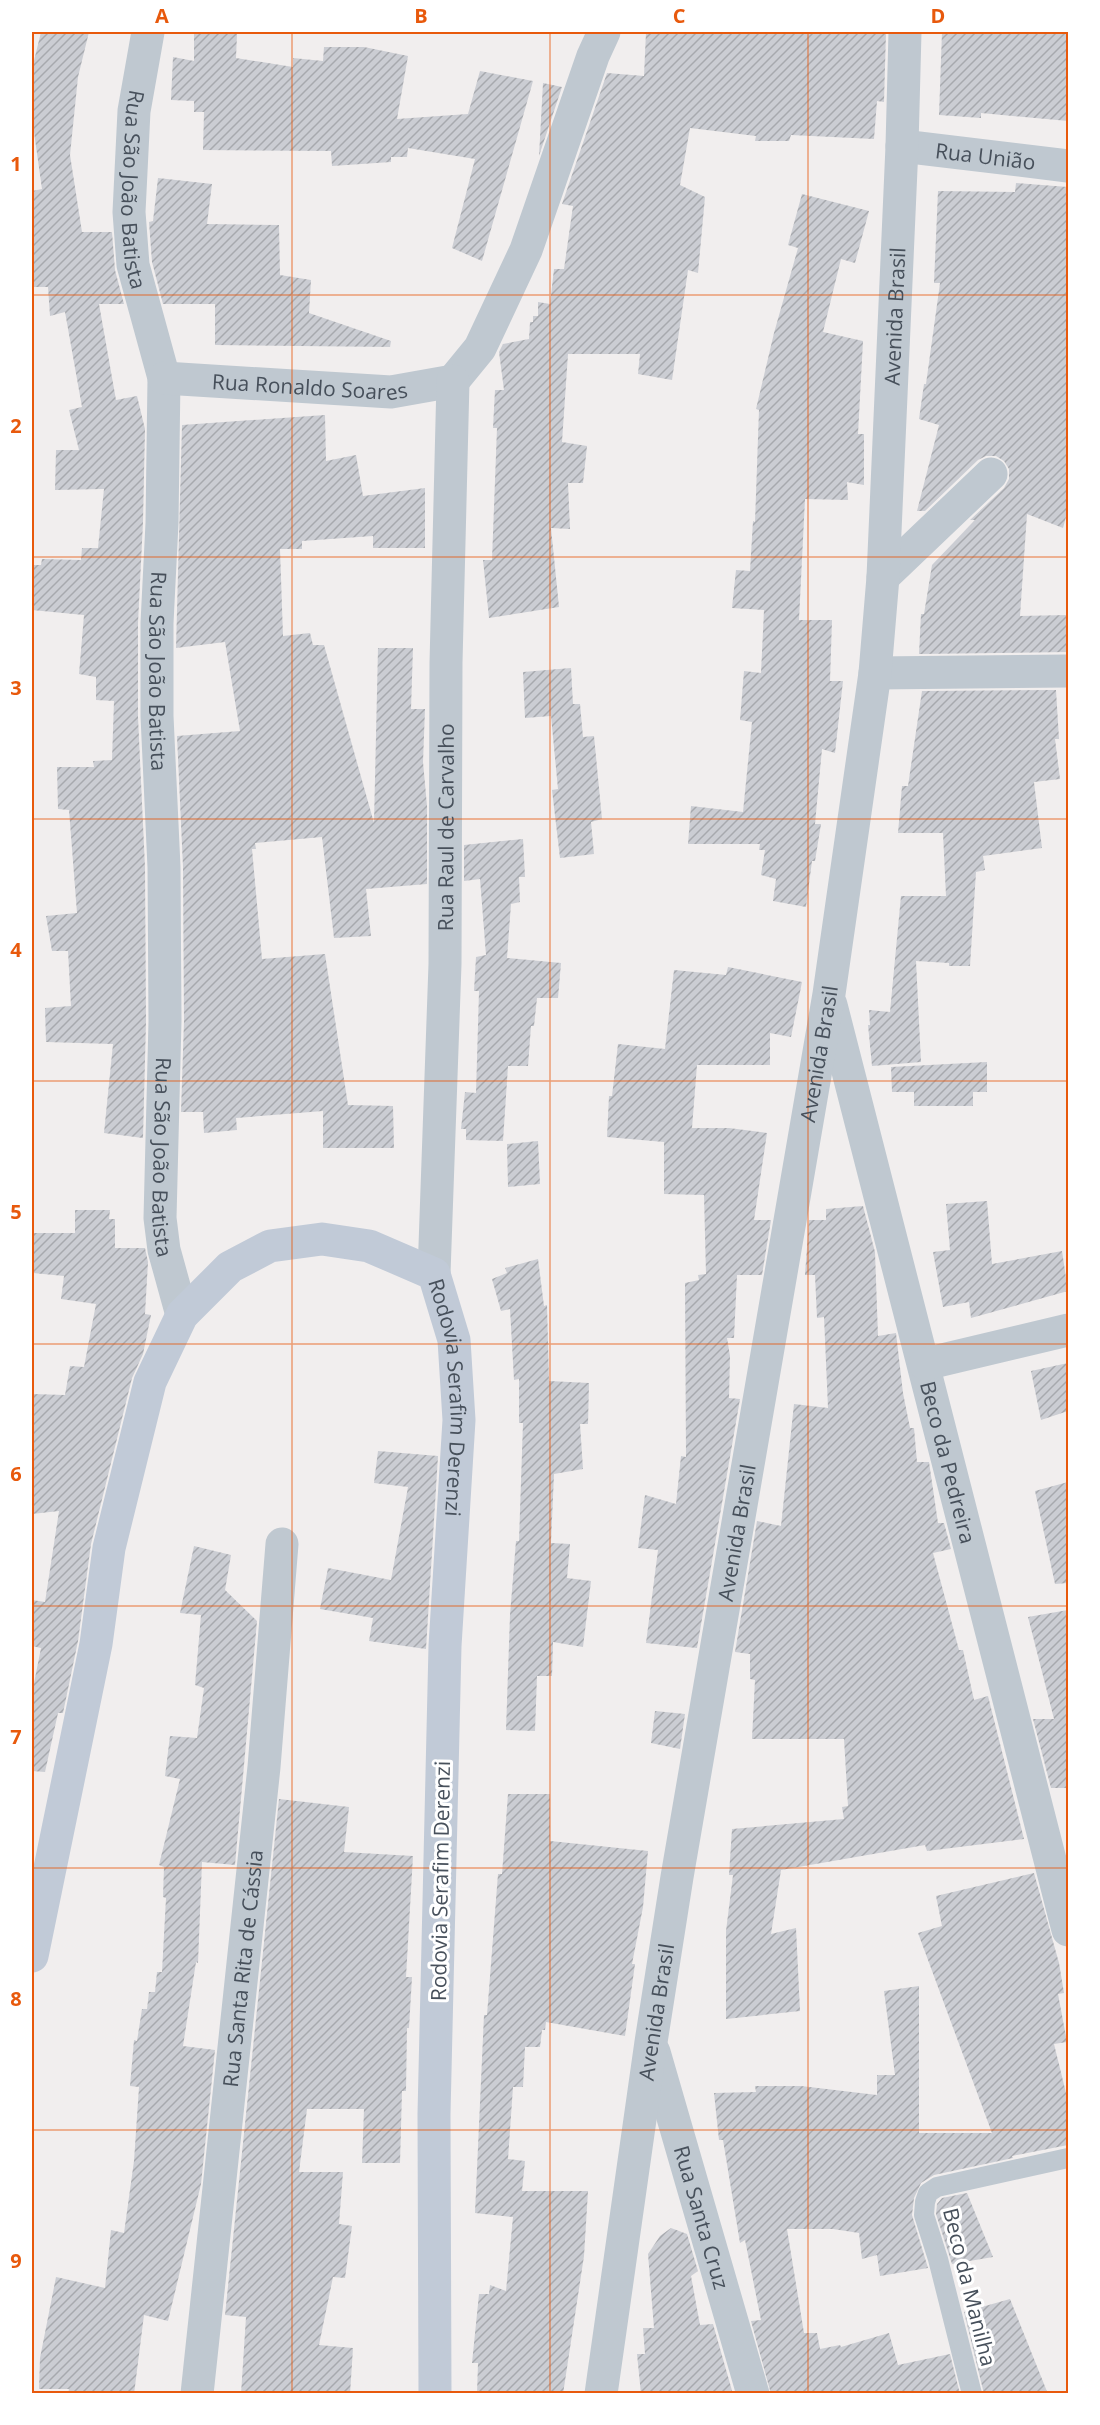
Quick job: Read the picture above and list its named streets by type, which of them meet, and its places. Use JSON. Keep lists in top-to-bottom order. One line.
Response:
{"streets":{"main road":["Rodovia Serafim Derenzi"],"street":["Rua União","Rua São João Batista","Avenida Brasil","Rua Ronaldo Soares","Rua Raul de Carvalho","Beco da Pedreira","Rua Santa Rita de Cássia","Rua Santa Cruz"],"lane":["Beco da Manilha"]},"crossings":[["Rua União","Avenida Brasil"],["Rua São João Batista","Rua Ronaldo Soares"],["Rua São João Batista","Rodovia Serafim Derenzi"],["Avenida Brasil","Beco da Pedreira"],["Avenida Brasil","Rua Santa Cruz"],["Rua Ronaldo Soares","Rua Raul de Carvalho"],["Rua Raul de Carvalho","Rodovia Serafim Derenzi"]],"grid":{"columns":["A","B","C","D"],"rows":["1","2","3","4","5","6","7","8","9"]}}
